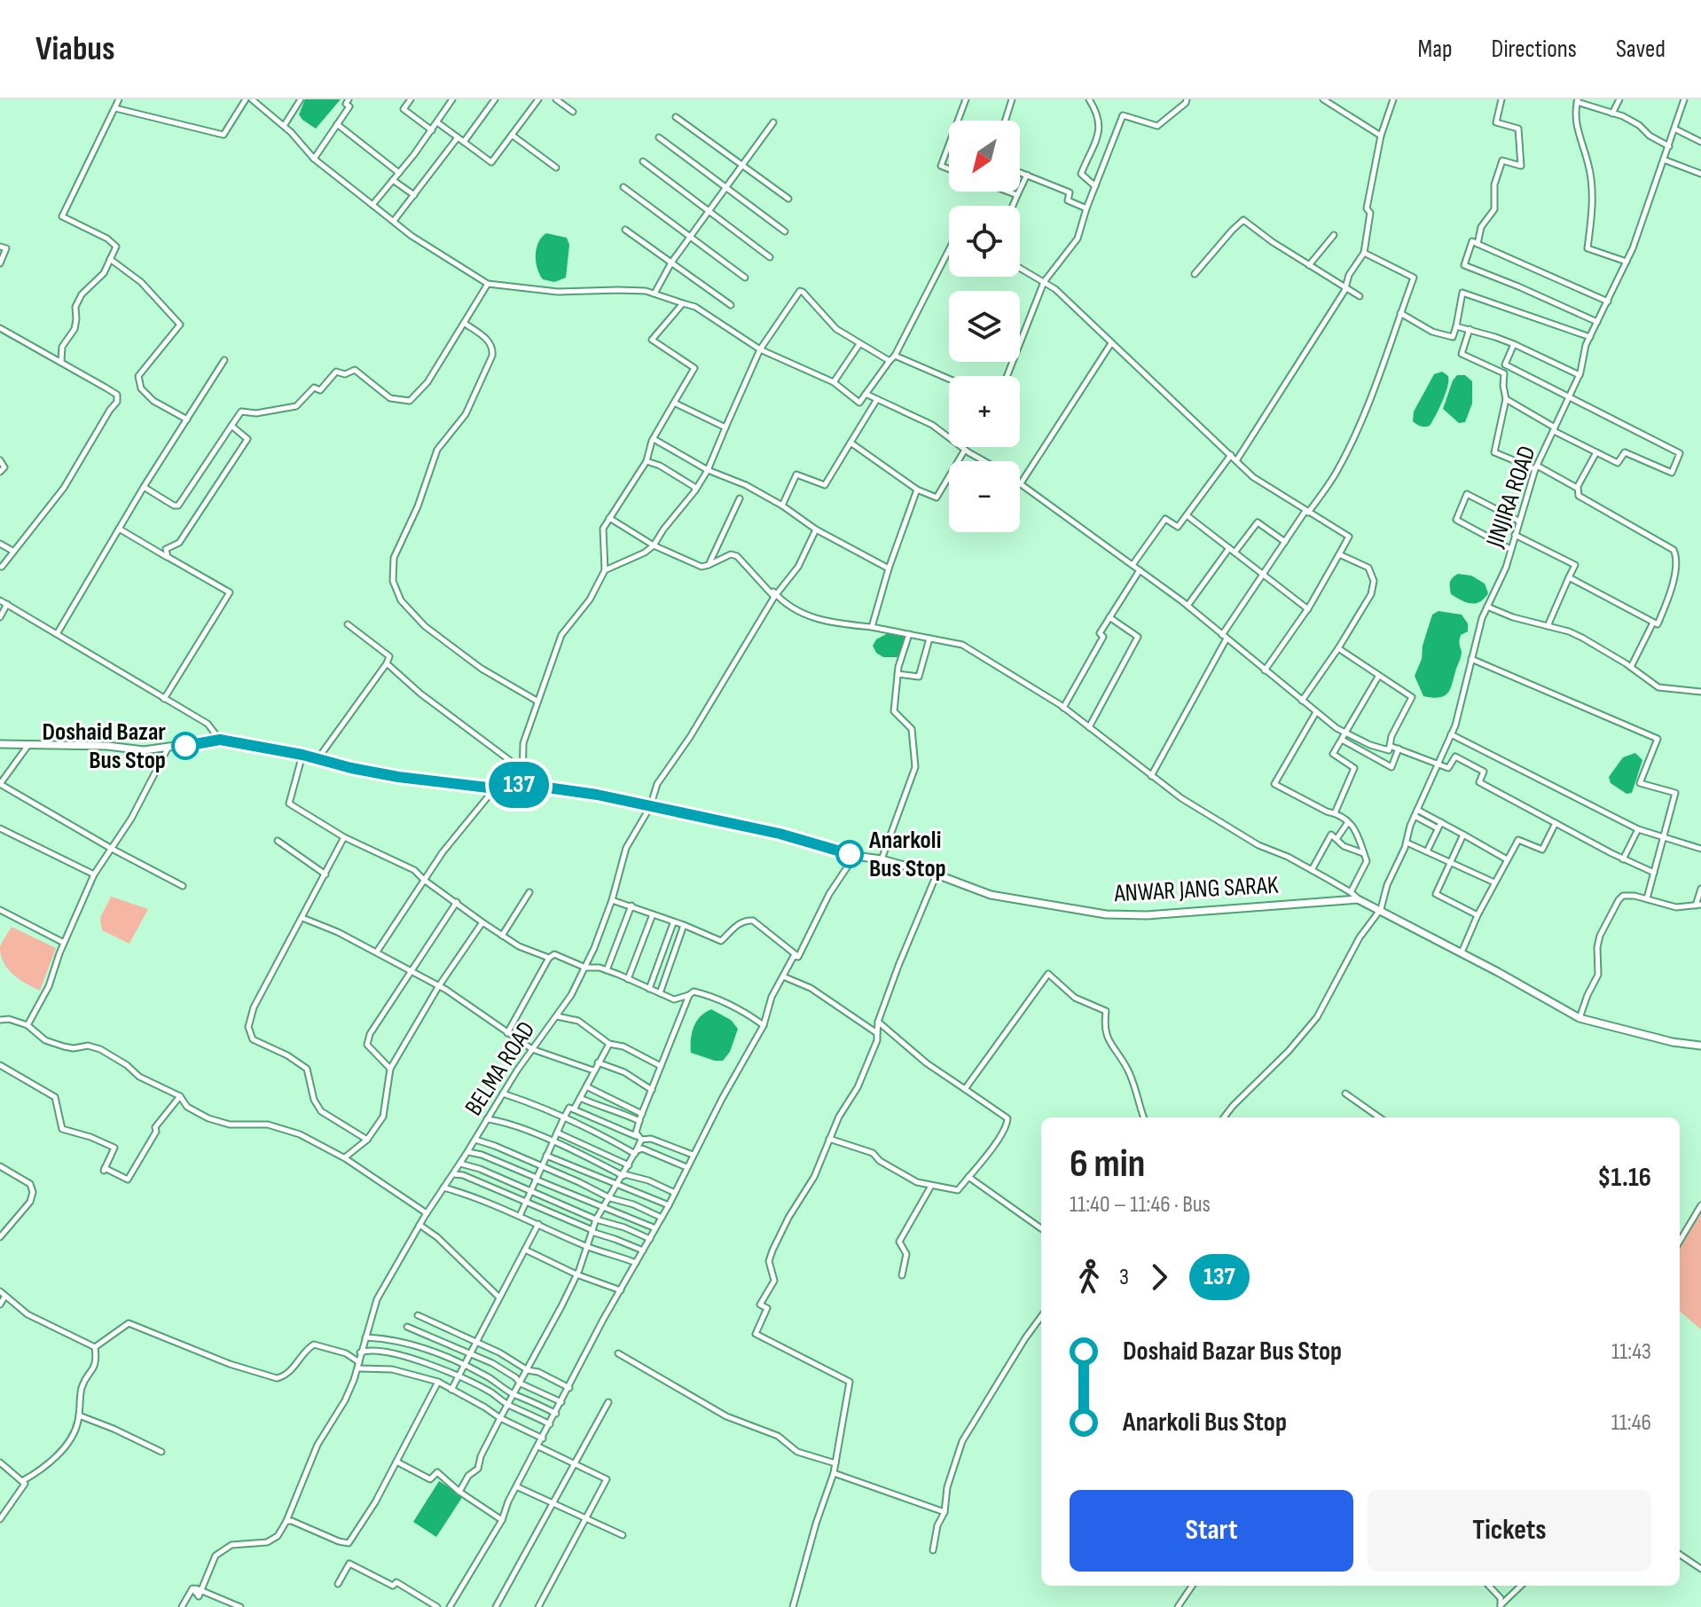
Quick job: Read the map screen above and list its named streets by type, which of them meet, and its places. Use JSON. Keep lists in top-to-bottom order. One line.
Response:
{"streets":{"main road":["ANWAR JANG SARAK"],"street":["JINJIRA ROAD","BELMA ROAD"]},"crossings":[["JINJIRA ROAD","ANWAR JANG SARAK"],["ANWAR JANG SARAK","BELMA ROAD"]],"places":["Doshaid Bazar Bus Stop","Anarkoli Bus Stop"],"lines":["bus line 137"],"north":"bottom left","page":{"header":"Viabus","nav":["Map","Directions","Saved"],"on_map":"137","map_buttons":["+","−"],"heading":["6 min","11:40 – 11:46 · Bus","$1.16"],"legs":["3","137"],"list":[{"name":"Doshaid Bazar Bus Stop","value":"11:43"},{"name":"Anarkoli Bus Stop","value":"11:46"}],"buttons":["Start","Tickets"]}}
